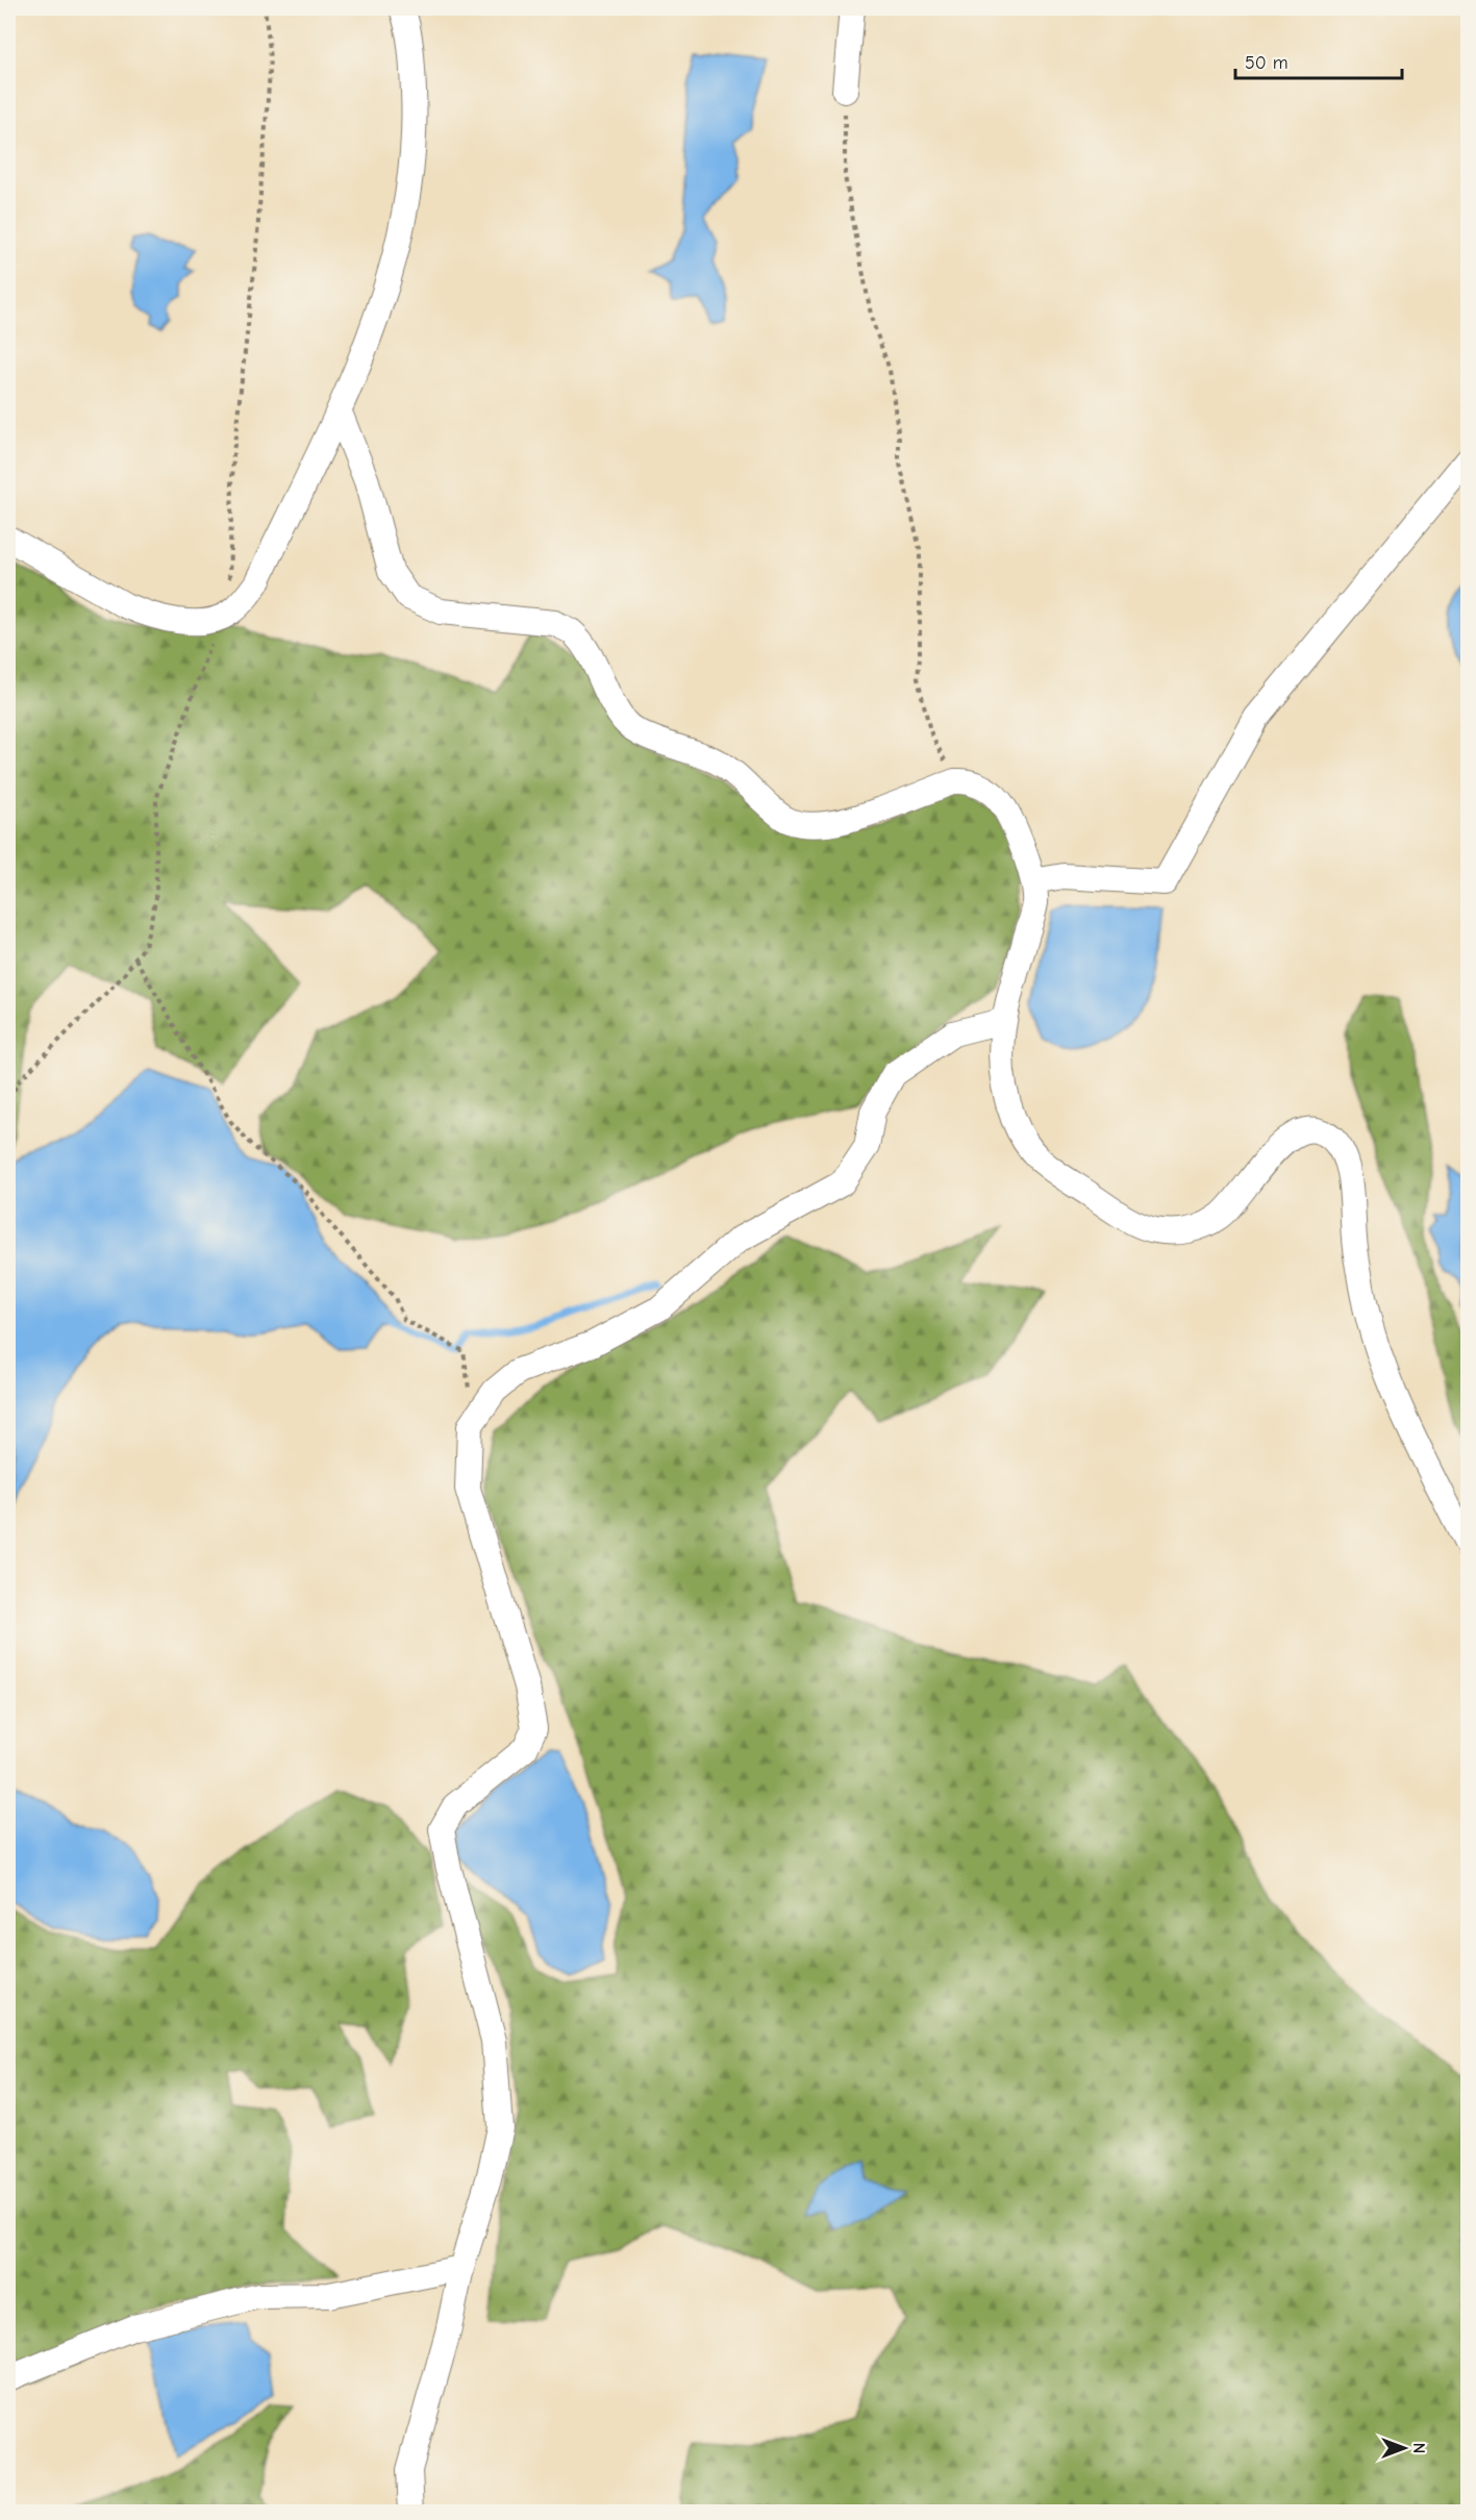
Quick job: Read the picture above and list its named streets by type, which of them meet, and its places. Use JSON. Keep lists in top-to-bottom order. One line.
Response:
{"scale_bar":"50 m","north":"right"}
